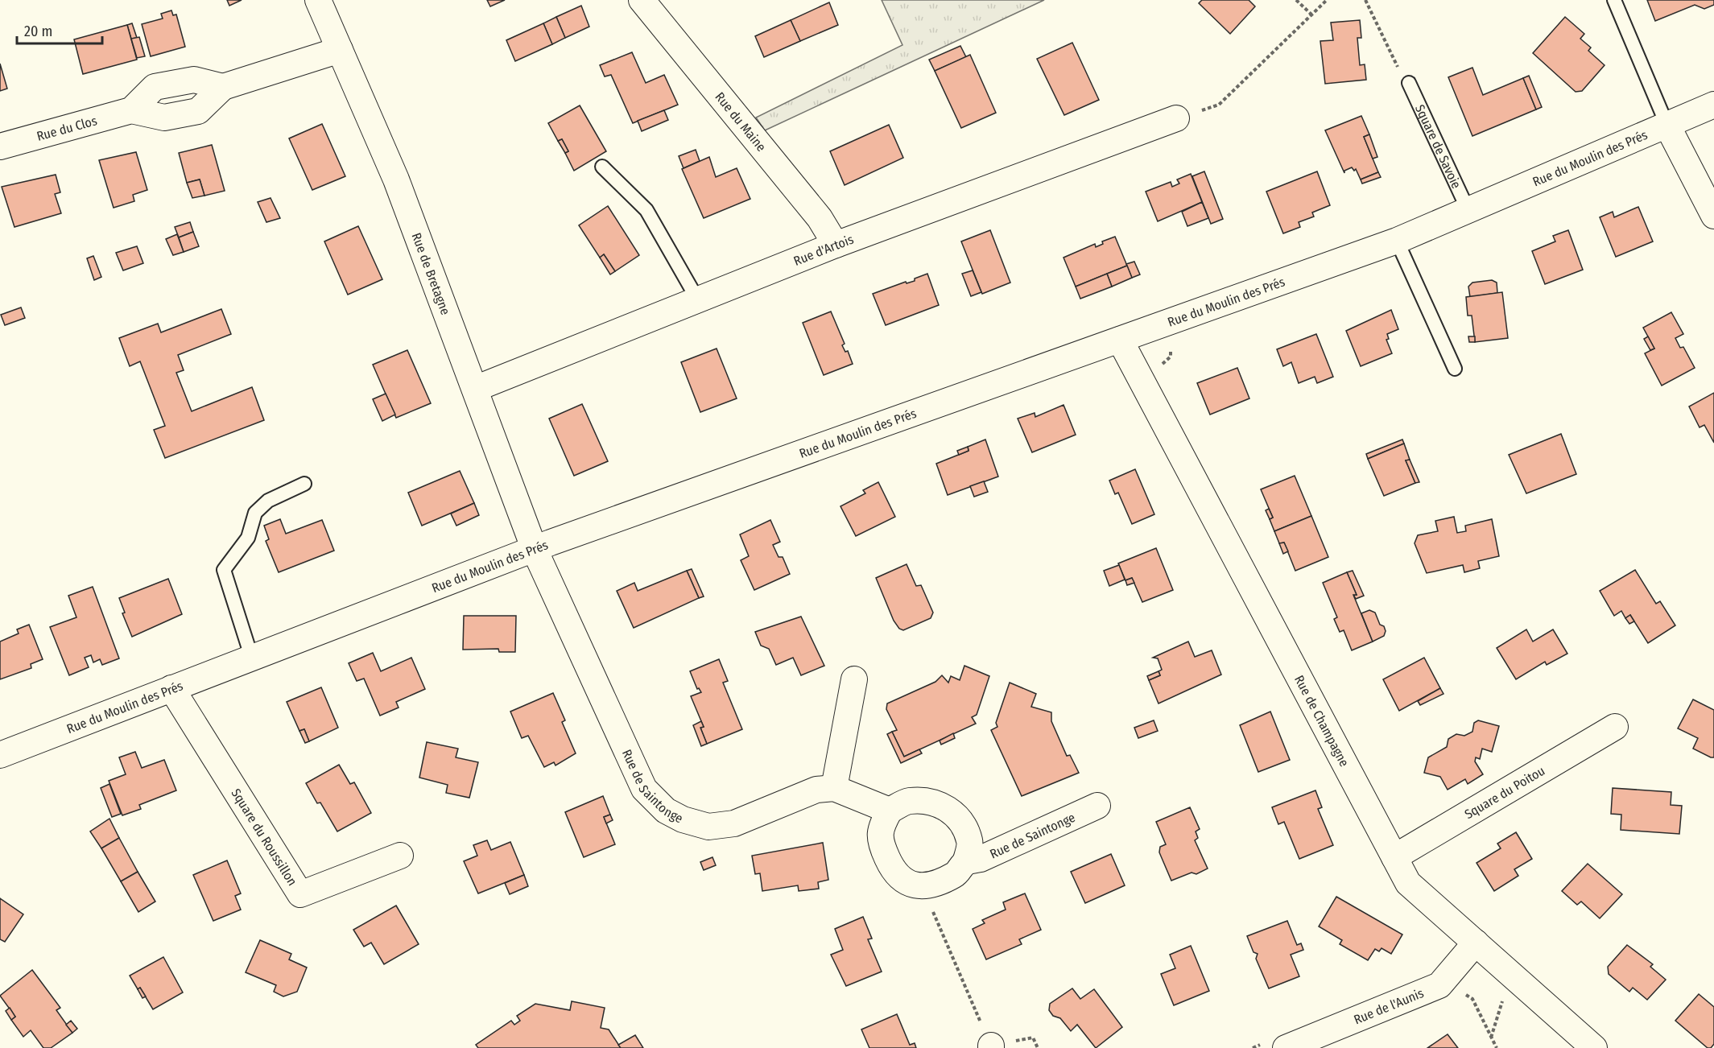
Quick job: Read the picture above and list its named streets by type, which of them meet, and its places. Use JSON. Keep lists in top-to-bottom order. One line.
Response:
{"streets":{"street":["Rue du Maine","Rue du Clos","Rue du Moulin des Prés","Rue d'Artois","Rue de Bretagne","Rue de Champagne","Rue de Saintonge","Square du Poitou","Square du Roussillon","Rue de l'Aunis"],"lane":["Square de Savoie"]},"crossings":[["Rue du Maine","Rue d'Artois"],["Rue du Clos","Rue de Bretagne"],["Square de Savoie","Rue du Moulin des Prés"],["Rue du Moulin des Prés","Rue de Bretagne"],["Rue du Moulin des Prés","Rue de Champagne"],["Rue du Moulin des Prés","Rue de Saintonge"],["Rue du Moulin des Prés","Square du Roussillon"],["Rue d'Artois","Rue de Bretagne"],["Rue de Bretagne","Rue de Saintonge"],["Rue de Champagne","Square du Poitou"],["Rue de Champagne","Rue de l'Aunis"]],"scale_bar":"20 m"}
